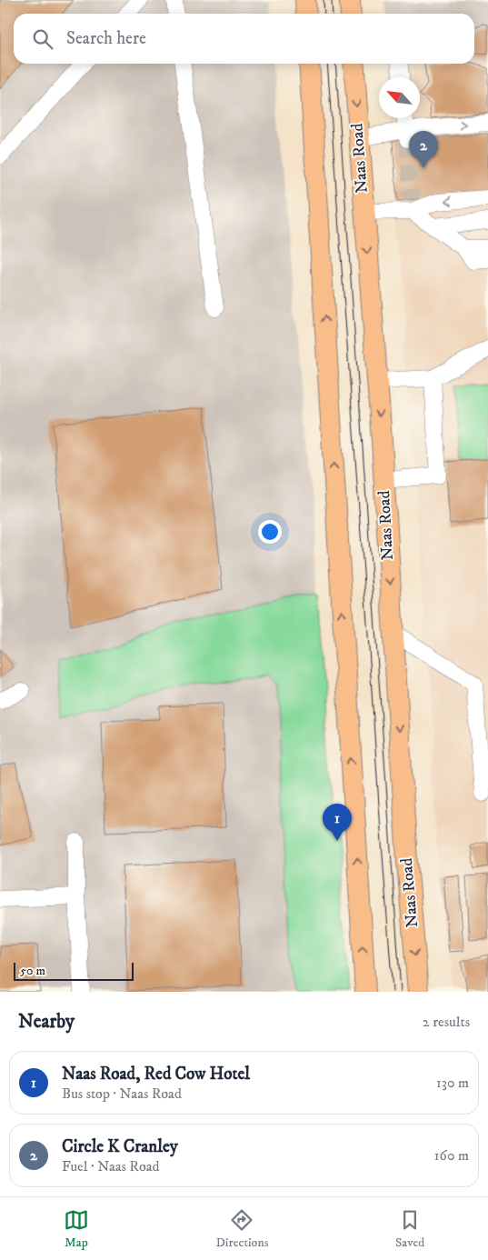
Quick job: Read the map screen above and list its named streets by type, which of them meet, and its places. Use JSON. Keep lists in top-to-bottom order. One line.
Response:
{"streets":{"main road":["Naas Road"]},"scale_bar":"50 m","north":"top left","page":{"search":"Search here","pins":["2","1"],"scale":"50 m","heading":["Nearby","2 results"],"list":[{"mark":"1","name":"Naas Road, Red Cow Hotel","note":"Bus stop · Naas Road","value":"130 m"},{"mark":"2","name":"Circle K Cranley","note":"Fuel · Naas Road","value":"160 m"}],"nav":["Map","Directions","Saved"]}}
